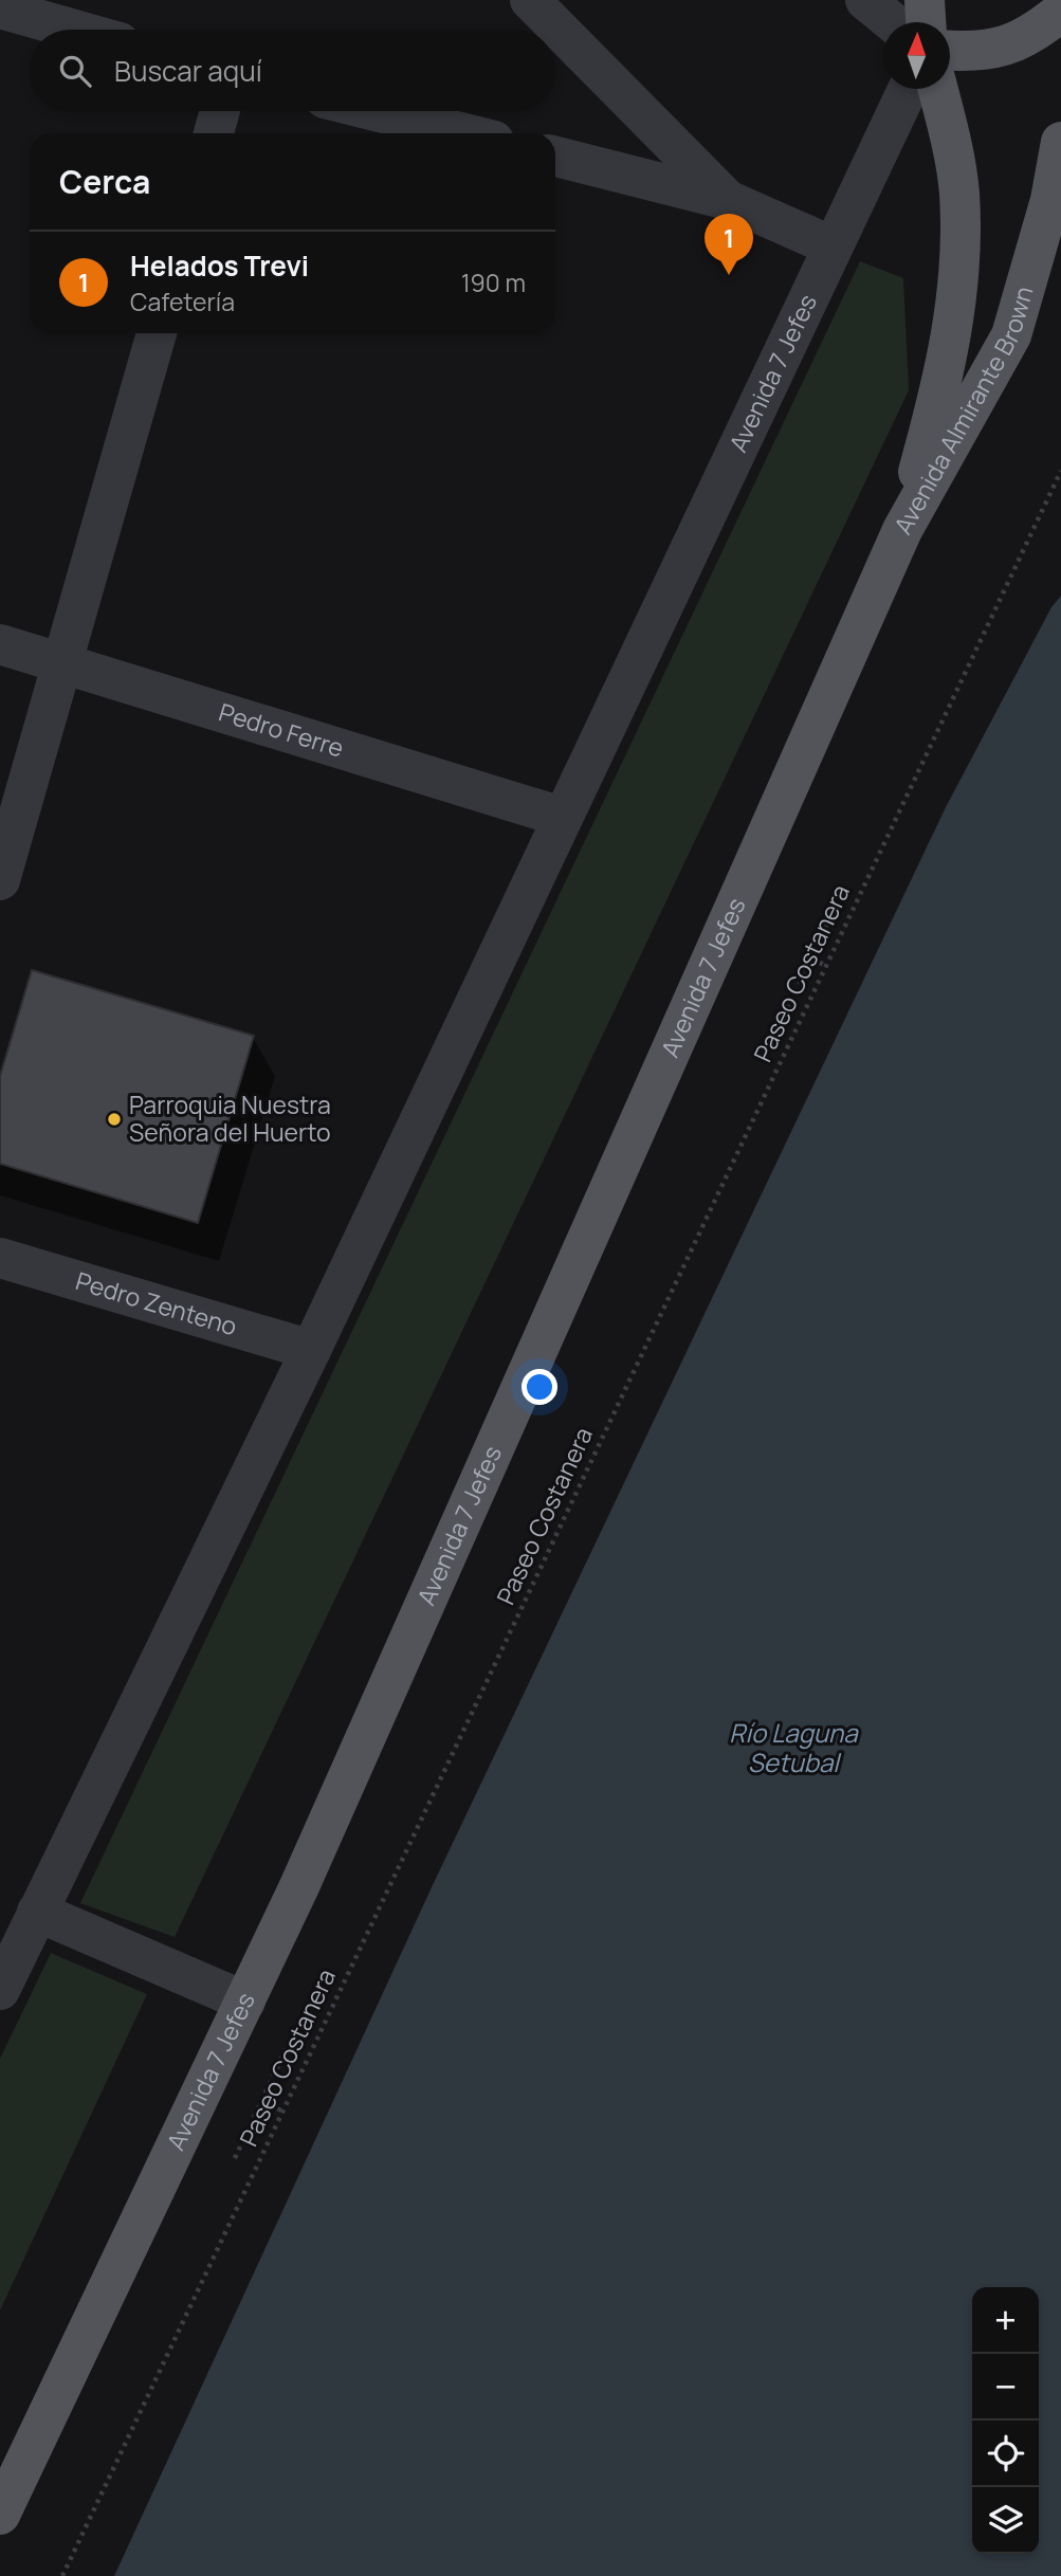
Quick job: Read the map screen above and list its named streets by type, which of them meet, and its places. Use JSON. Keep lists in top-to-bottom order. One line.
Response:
{"streets":{"main road":["Avenida 7 Jefes","Avenida Almirante Brown"],"street":["Pedro Ferre","Pedro Zenteno"],"path":["Paseo Costanera"]},"crossings":[["Avenida 7 Jefes","Avenida Almirante Brown"],["Avenida 7 Jefes","Pedro Ferre"],["Avenida 7 Jefes","Pedro Zenteno"]],"water":["Río Laguna Setubal"],"places":["Parroquia Nuestra Señora del Huerto"],"north":"top","page":{"search":"Buscar aquí","heading":"Cerca","pins":"1","list":[{"mark":"1","name":"Helados Trevi","note":"Cafetería","value":"190 m"}],"map_buttons":["+","−"]}}
